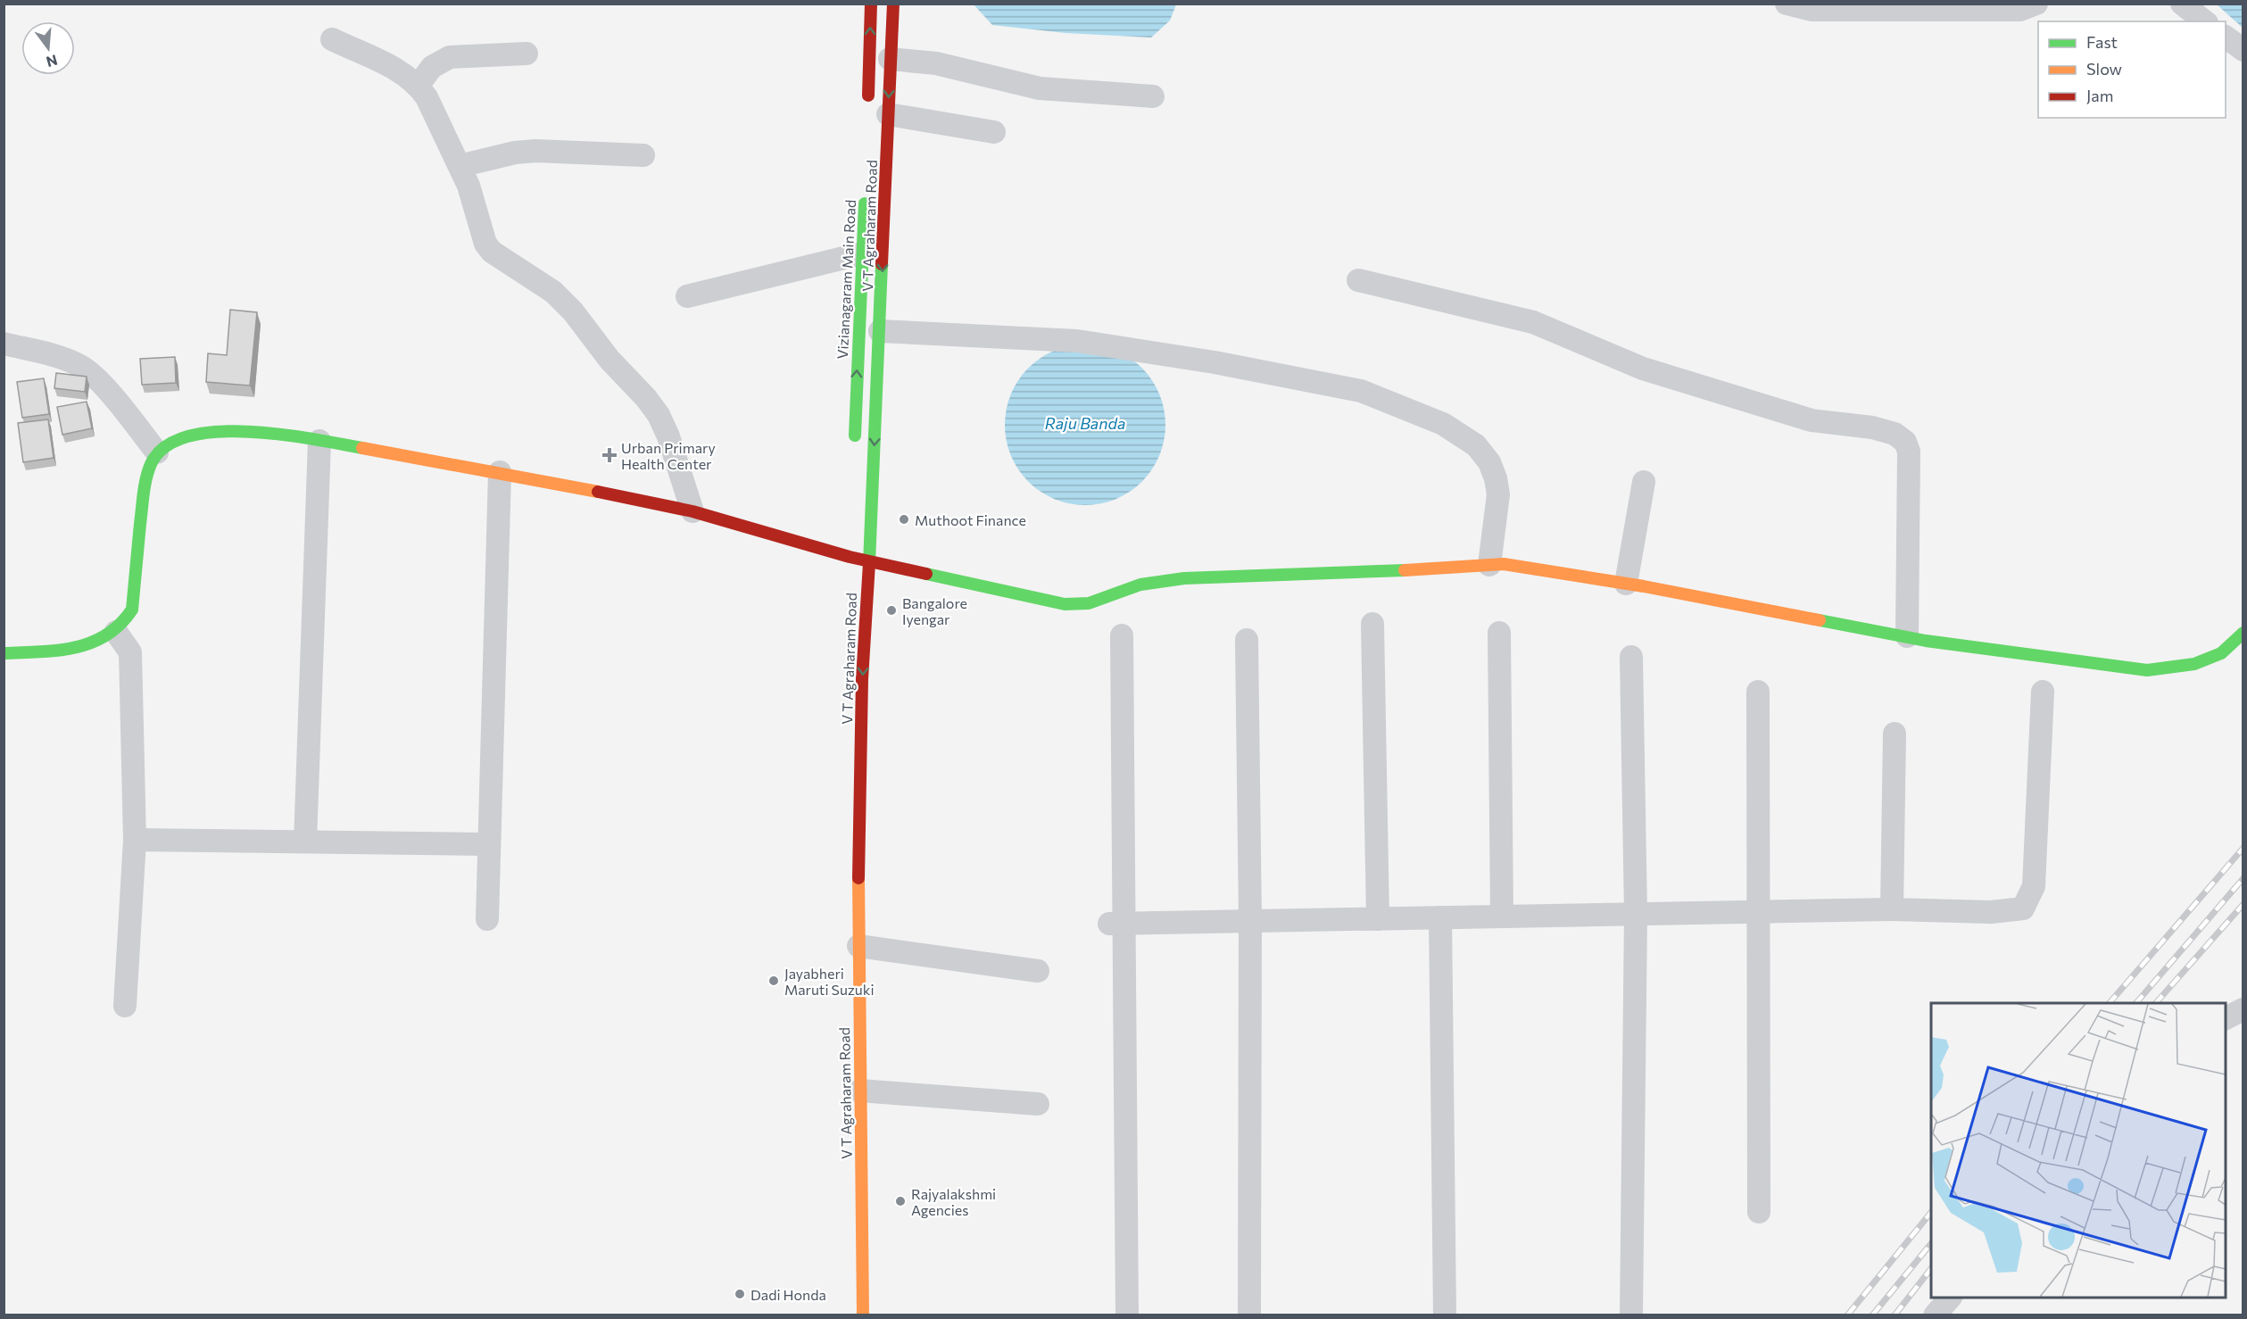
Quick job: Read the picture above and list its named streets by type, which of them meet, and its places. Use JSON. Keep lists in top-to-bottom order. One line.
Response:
{"streets":{"street":["V T Agraharam Road","Vizianagaram Main Road"]},"one_way":["V T Agraharam Road","Vizianagaram Main Road"],"water":["Raju Banda"],"places":{"health":["Urban Primary Health Center"],"other":["Muthoot Finance","Bangalore Iyengar","Jayabheri Maruti Suzuki","Rajyalakshmi Agencies","Dadi Honda"]},"legend":["Fast","Slow","Jam"],"north":"bottom"}
